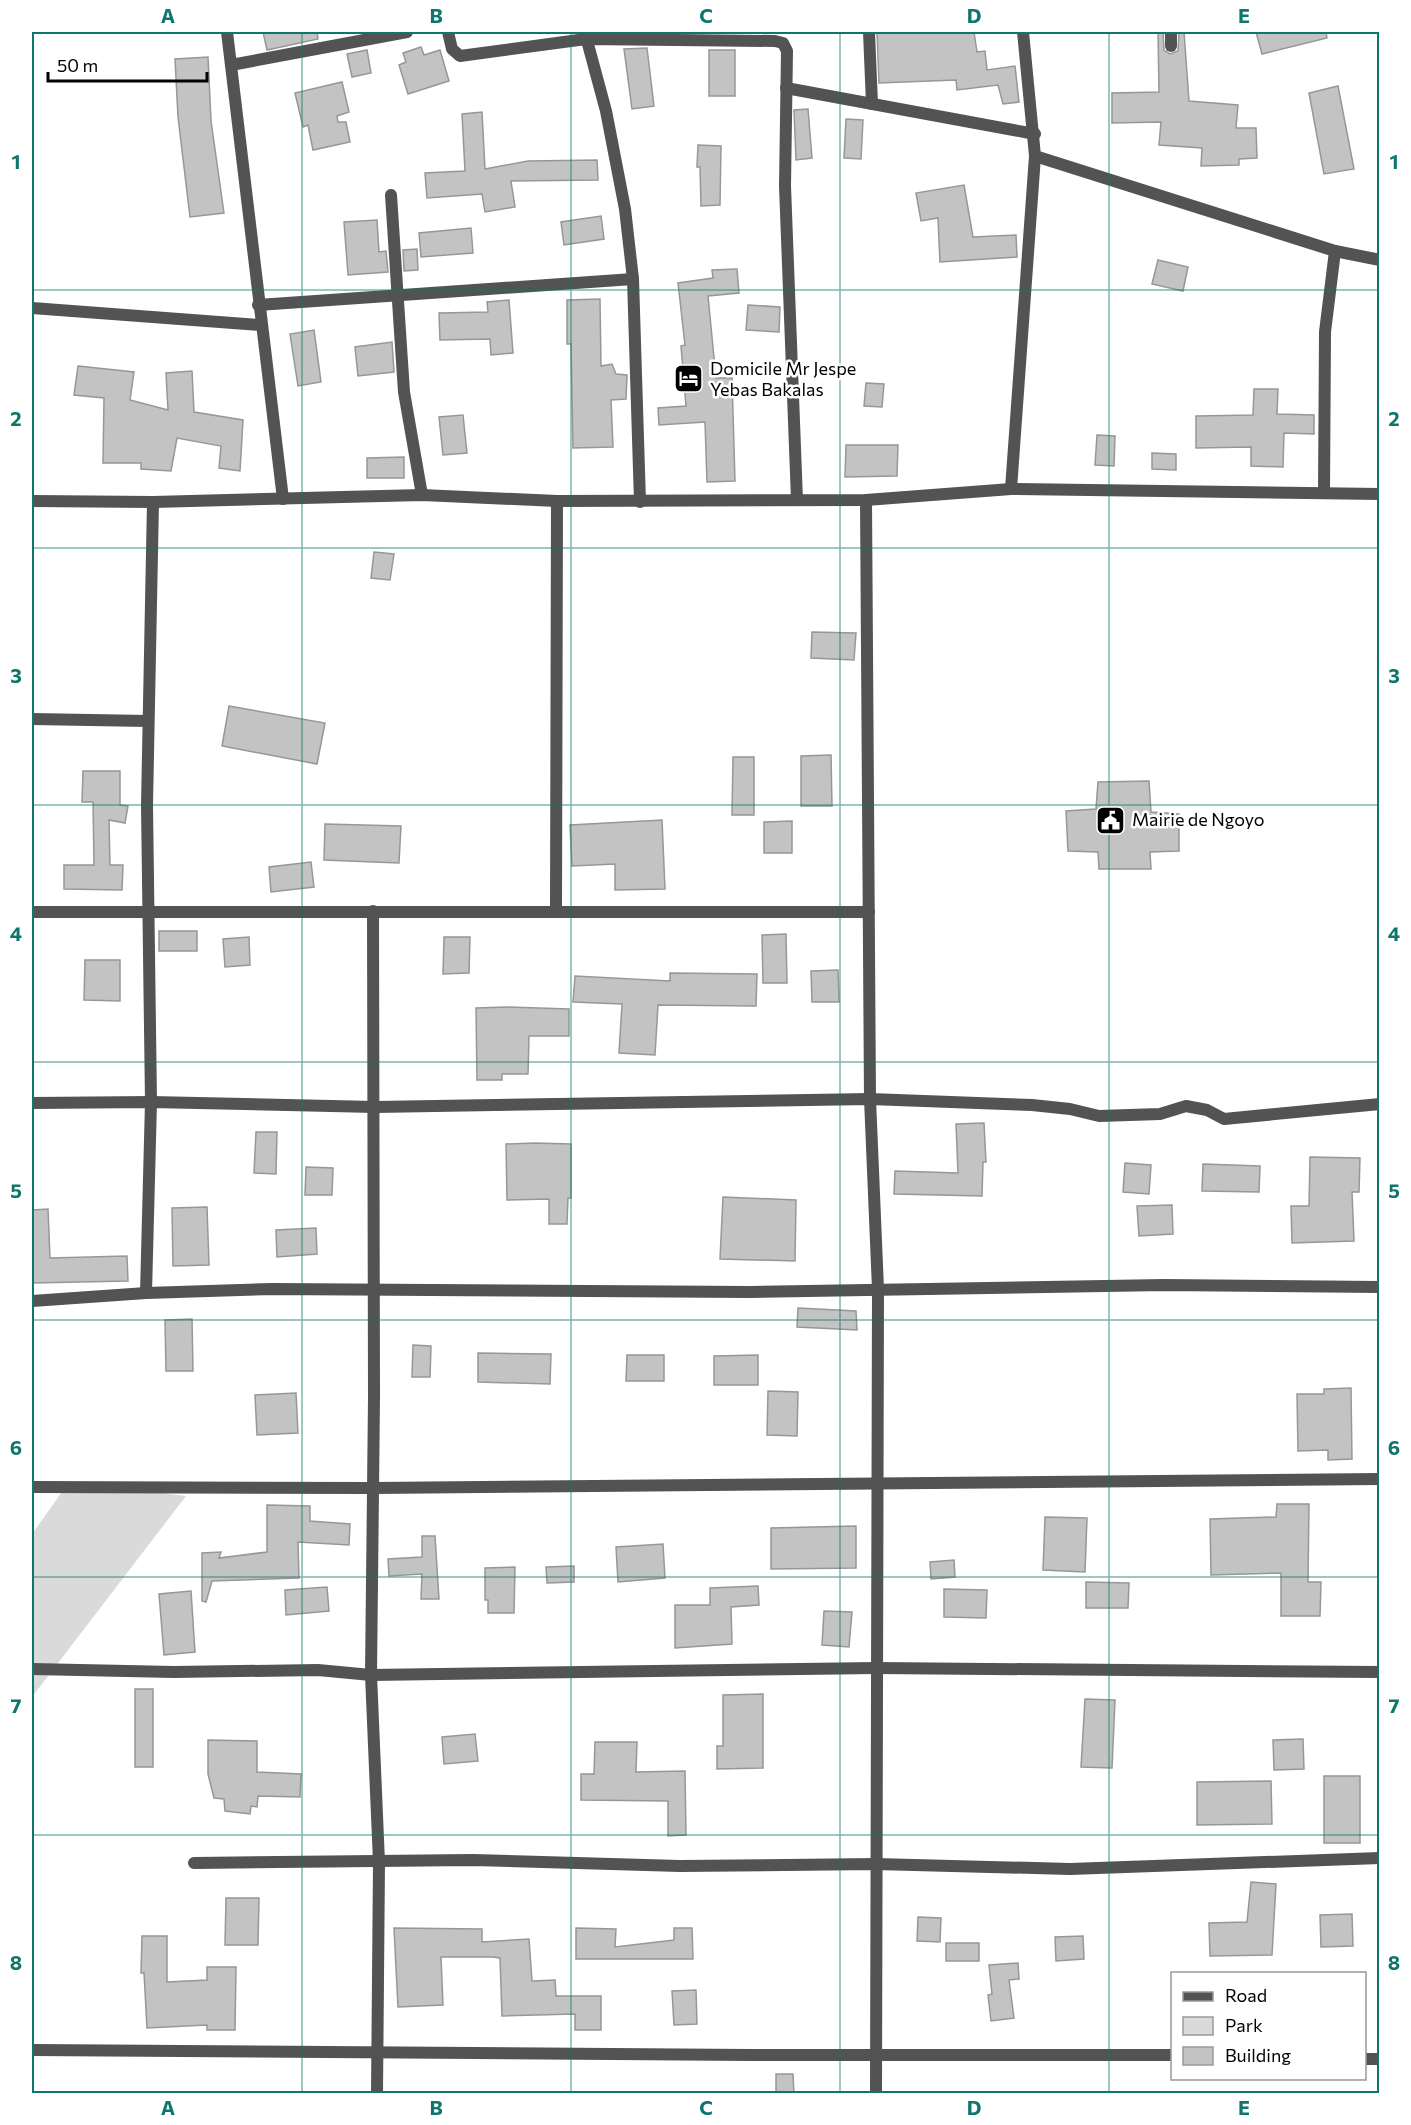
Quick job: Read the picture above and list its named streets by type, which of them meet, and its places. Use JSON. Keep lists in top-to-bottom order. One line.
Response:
{"places":{"hotel":["Domicile Mr Jespe Yebas Bakalas"],"public building":["Mairie de Ngoyo"]},"legend":["Road","Park","Building"],"scale_bar":"50 m","grid":{"columns":["A","B","C","D","E"],"rows":["1","2","3","4","5","6","7","8"]}}
